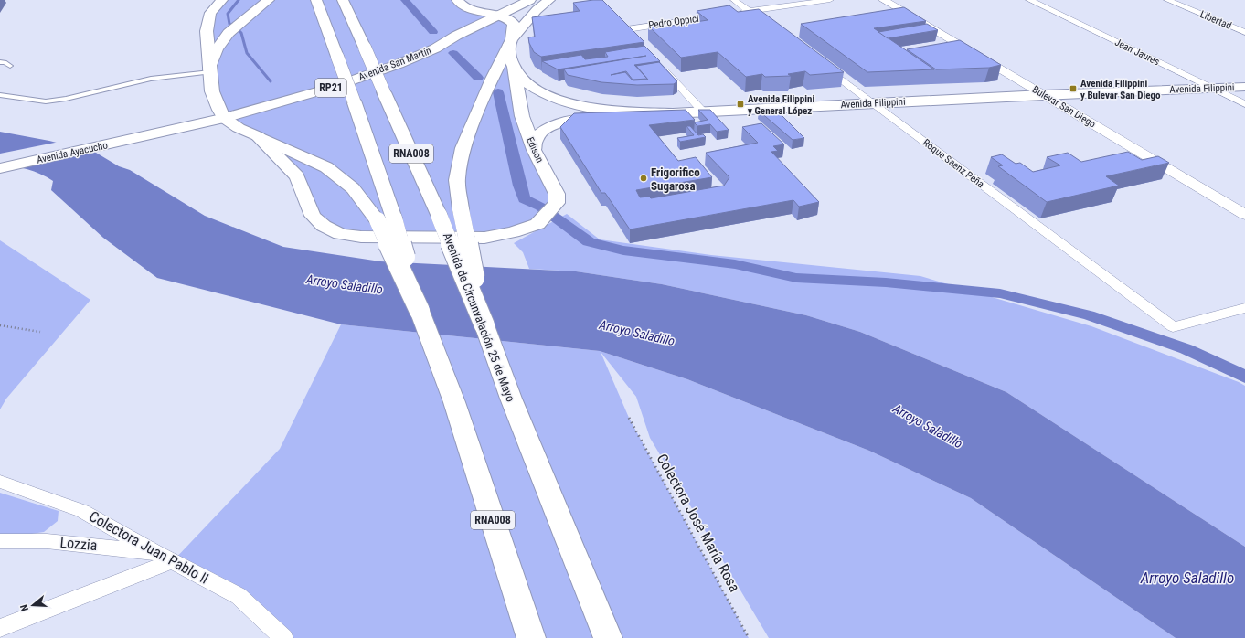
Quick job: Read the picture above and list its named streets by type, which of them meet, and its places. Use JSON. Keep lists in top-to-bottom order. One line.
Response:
{"streets":{"main road":["Avenida San Martín","RP21","Avenida Filippini","Edison","Avenida Ayacucho","RNA008","Avenida de Circunvalación 25 de Mayo"],"street":["Libertad","Pedro Oppici","Jean Jaures","Bulevar San Diego","Roque Saenz Peña","Lozzia","Colectora Juan Pablo II"],"path":["Colectora José María Rosa"]},"crossings":[["Jean Jaures","Avenida Filippini"],["Avenida San Martín","Avenida Ayacucho"],["Avenida Filippini","Bulevar San Diego"],["Avenida Filippini","Edison"],["Avenida Filippini","Roque Saenz Peña"],["Edison","RNA008"],["RNA008","Avenida de Circunvalación 25 de Mayo"],["Lozzia","Colectora Juan Pablo II"]],"water":["Arroyo Saladillo"],"places":{"transit":["Avenida Filippini y Bulevar San Diego","Avenida Filippini y General López"],"other":["Frigorifico Sugarosa"]},"north":"left"}
